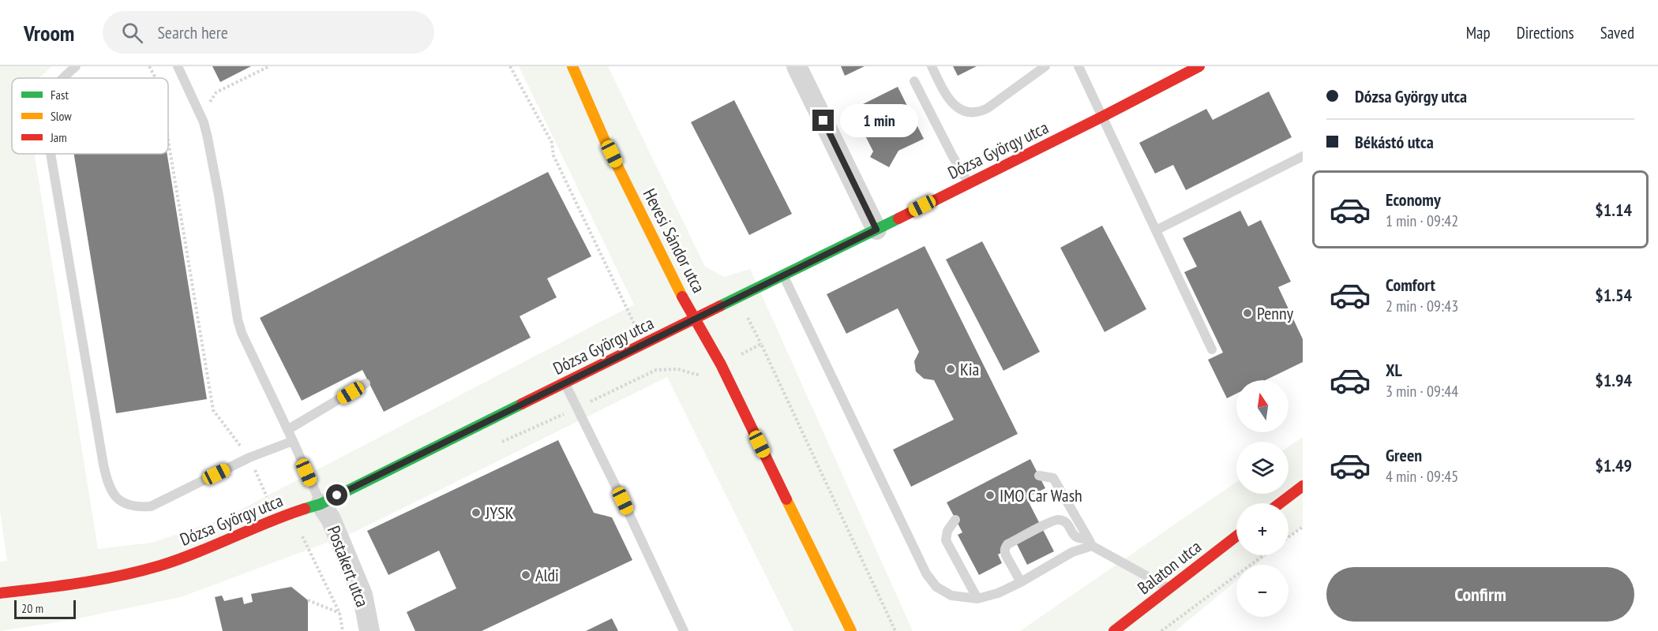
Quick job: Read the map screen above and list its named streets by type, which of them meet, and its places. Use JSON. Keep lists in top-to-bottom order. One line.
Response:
{"streets":{"street":["Dózsa György utca","Hevesi Sándor utca","Postakert utca","Balaton utca"]},"crossings":[["Dózsa György utca","Hevesi Sándor utca"],["Dózsa György utca","Postakert utca"]],"places":["Penny","Kia","IMO Car Wash","JYSK","Aldi"],"legend":["Fast","Slow","Jam"],"scale_bar":"20 m","north":"top","page":{"header":"Vroom","search":"Search here","nav":["Map","Directions","Saved"],"banner":["Dózsa György utca","Békástó utca"],"bubble":"1 min","list":[{"name":"Economy","note":"1 min · 09:42","value":"$1.14"},{"name":"Comfort","note":"2 min · 09:43","value":"$1.54"},{"name":"XL","note":"3 min · 09:44","value":"$1.94"},{"name":"Green","note":"4 min · 09:45","value":"$1.49"}],"map_buttons":["+","−"],"buttons":"Confirm","scale":"20 m"}}
